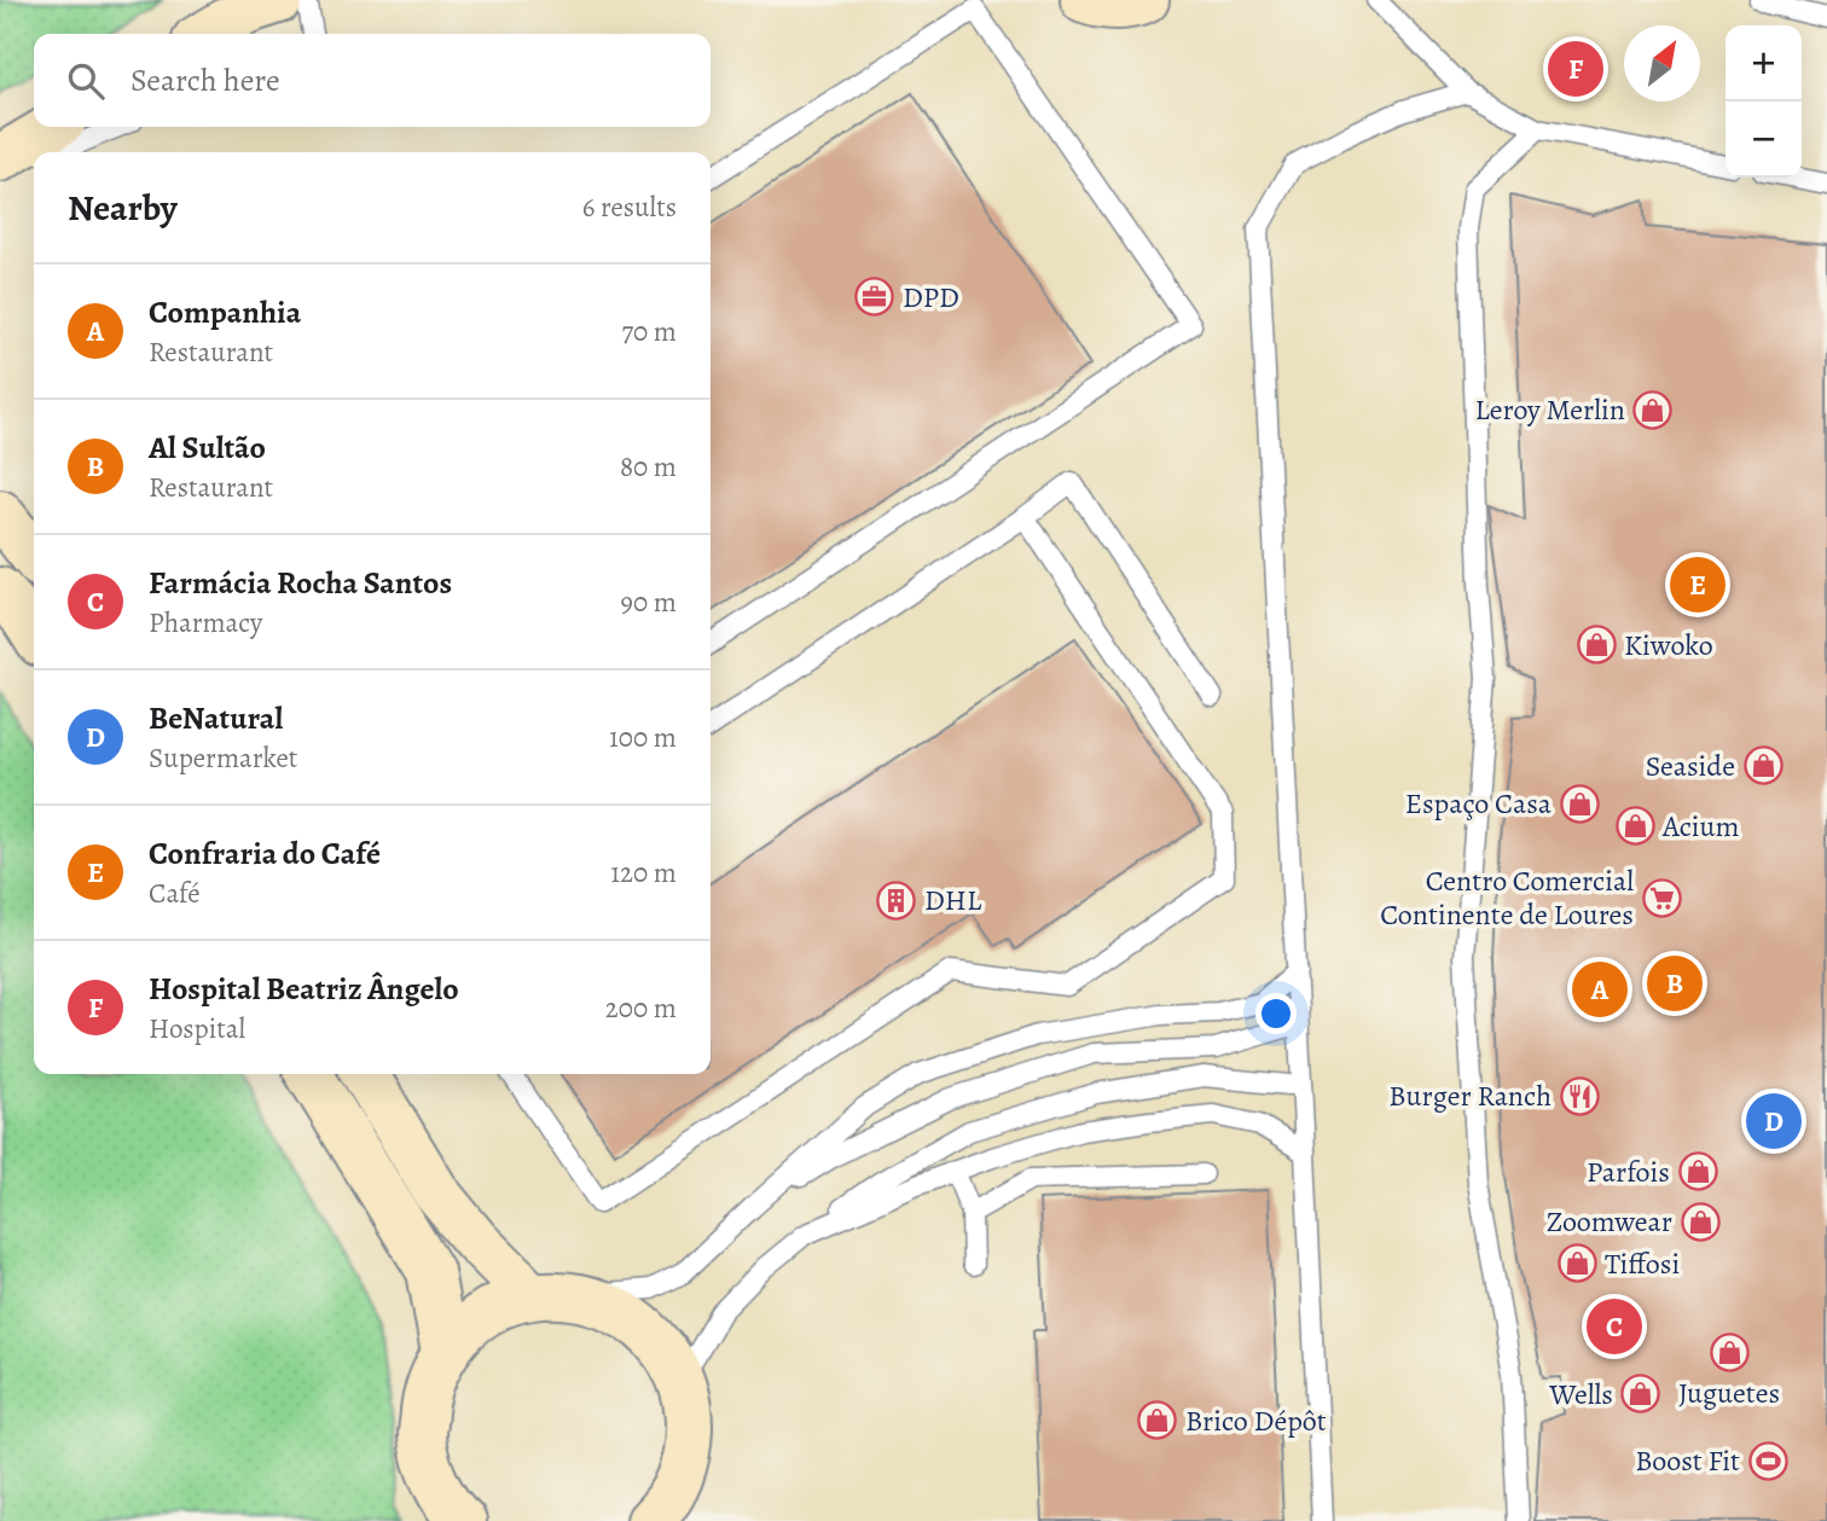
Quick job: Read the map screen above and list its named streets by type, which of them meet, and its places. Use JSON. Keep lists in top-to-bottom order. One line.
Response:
{"places":{"office":["DPD"],"shop":["Leroy Merlin","Kiwoko","Seaside","Espaço Casa","Acium","Parfois","Zoomwear","Tiffosi","Juguetes","Wells","Brico Dépôt"],"supermarket":["Centro Comercial Continente de Loures"],"building":["DHL"],"restaurant":["Burger Ranch"],"sports":["Boost Fit"]},"north":"top right","page":{"map_buttons":["+","−"],"search":"Search here","pins":["F","E","B","A","D","C"],"heading":["Nearby","6 results"],"list":[{"mark":"A","name":"Companhia","note":"Restaurant","value":"70 m"},{"mark":"B","name":"Al Sultão","note":"Restaurant","value":"80 m"},{"mark":"C","name":"Farmácia Rocha Santos","note":"Pharmacy","value":"90 m"},{"mark":"D","name":"BeNatural","note":"Supermarket","value":"100 m"},{"mark":"E","name":"Confraria do Café","note":"Café","value":"120 m"},{"mark":"F","name":"Hospital Beatriz Ângelo","note":"Hospital","value":"200 m"}]}}
